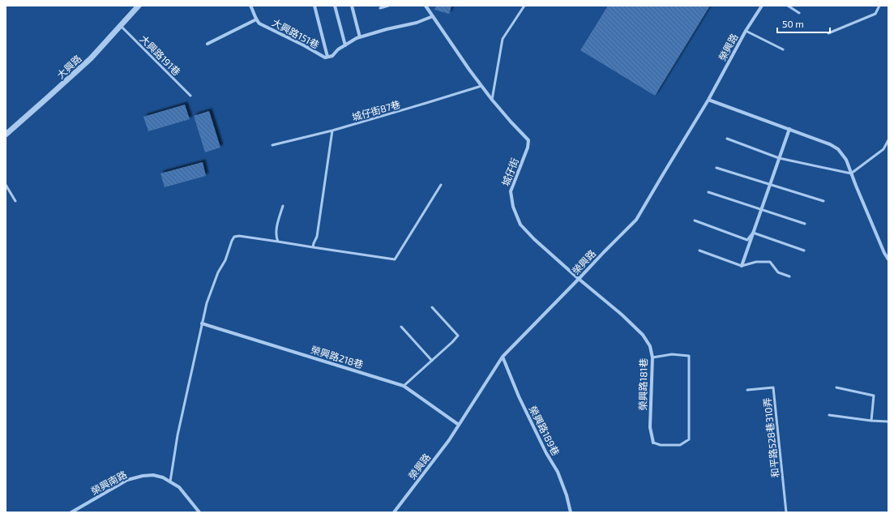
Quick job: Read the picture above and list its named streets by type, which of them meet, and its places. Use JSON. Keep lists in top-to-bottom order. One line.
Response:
{"streets":{"street":["大興路151巷","榮興路","大興路","城仔街","榮興路218巷","榮興路181巷","榮興路189巷","榮興南路"],"lane":["大興路191巷","城仔街87巷","和平路528巷310弄"]},"crossings":[["榮興路","城仔街"],["榮興路","榮興路218巷"],["榮興路","榮興路181巷"],["榮興路","榮興路189巷"],["大興路191巷","大興路"],["城仔街","榮興路181巷"]],"scale_bar":"50 m"}
